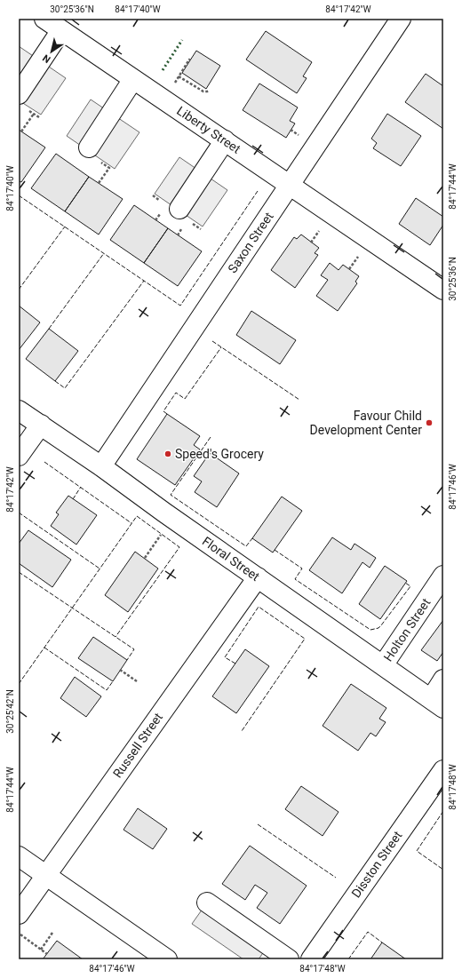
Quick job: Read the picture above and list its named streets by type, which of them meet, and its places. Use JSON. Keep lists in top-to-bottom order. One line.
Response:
{"streets":{"street":["Liberty Street","Saxon Street","Floral Street","Holton Street","Russell Street","Disston Street"]},"crossings":[["Liberty Street","Saxon Street"],["Saxon Street","Floral Street"],["Floral Street","Holton Street"],["Floral Street","Russell Street"]],"places":["Favour Child Development Center","Speed's Grocery"],"north":"bottom left","coordinates":["30°25'36\"N","84°17'40\"W","84°17'42\"W","84°17'44\"W","84°17'46\"W","30°25'42\"N","84°17'48\"W"]}
